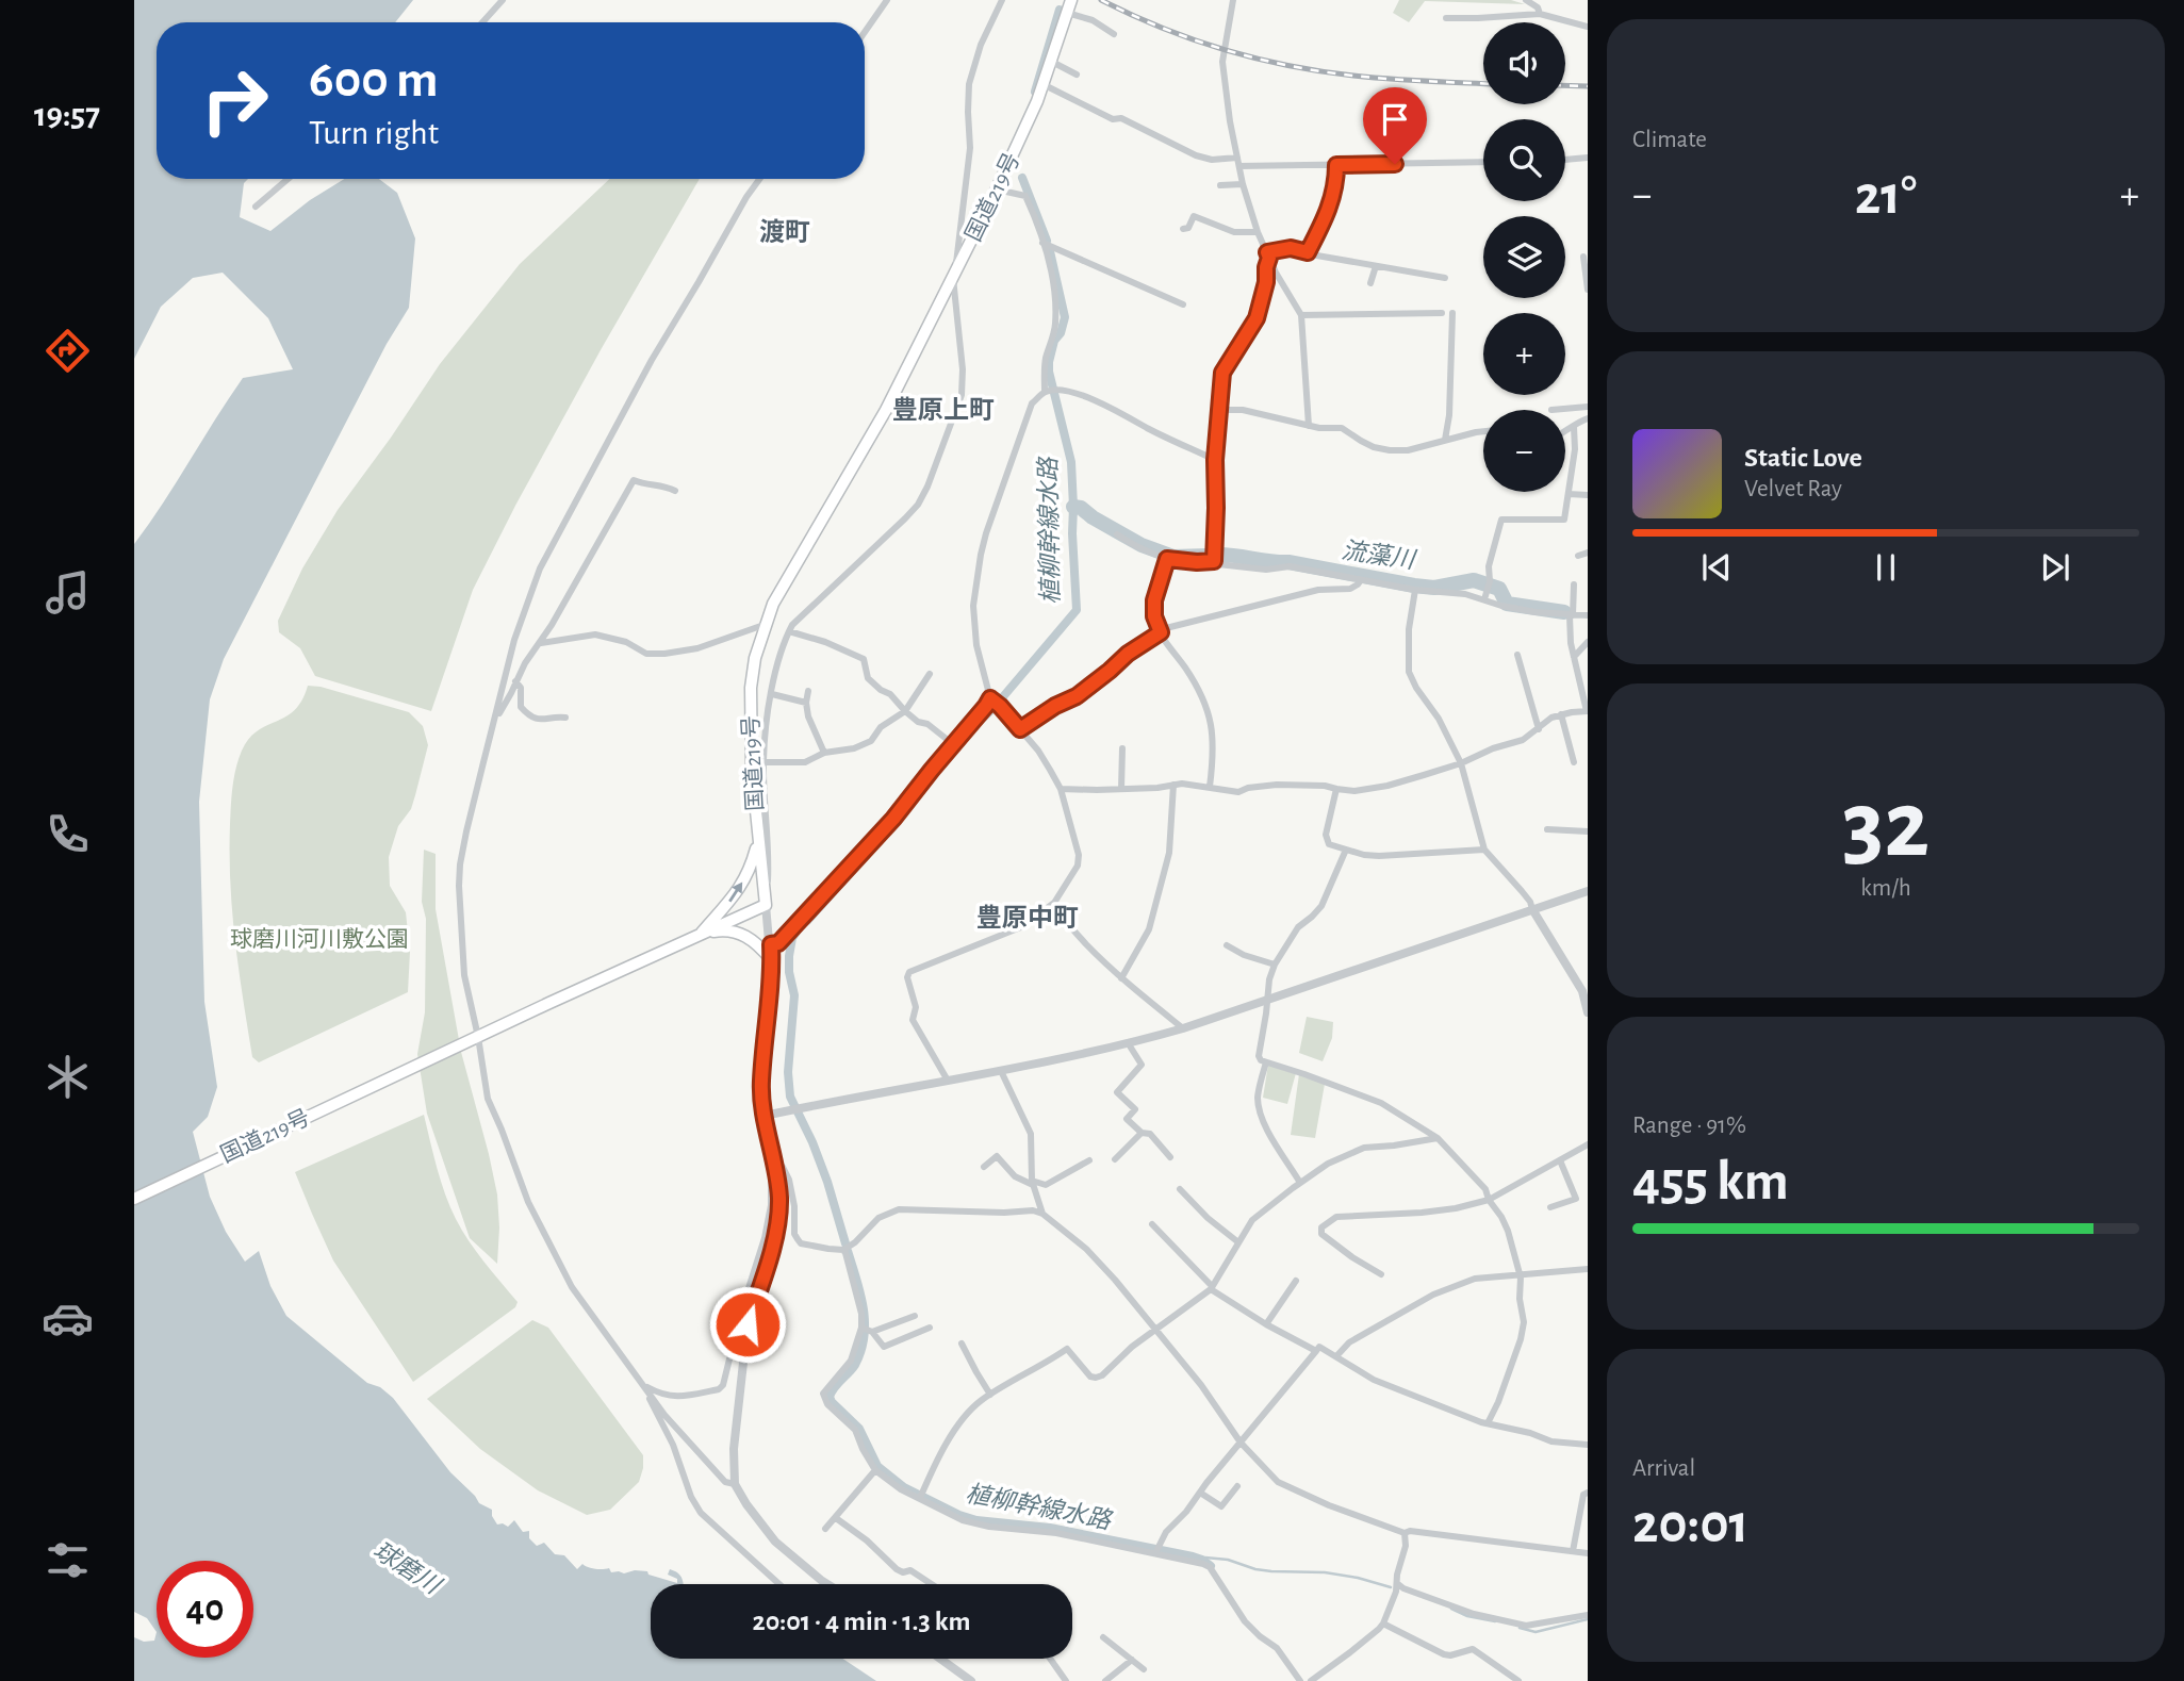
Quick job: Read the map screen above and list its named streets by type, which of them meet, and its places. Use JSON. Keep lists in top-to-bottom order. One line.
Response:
{"streets":{"highway":["国道219号"]},"districts":["渡町","豊原上町","豊原中町"],"water":["植柳幹線水路","流藻川","球磨川"],"parks":["球磨川河川敷公園"],"page":{"tabs":"19:57","tile":["Climate",["32","km/h"],["Range · 91%","455 km"],["Arrival","20:01"]],"map_buttons":["+","−"],"turn":["600 m","Turn right"],"heat":["−","21°","+"],"song":["Static Love","Velvet Ray"],"limit":"40","trip":"20:01 · 4 min · 1.3 km"}}
